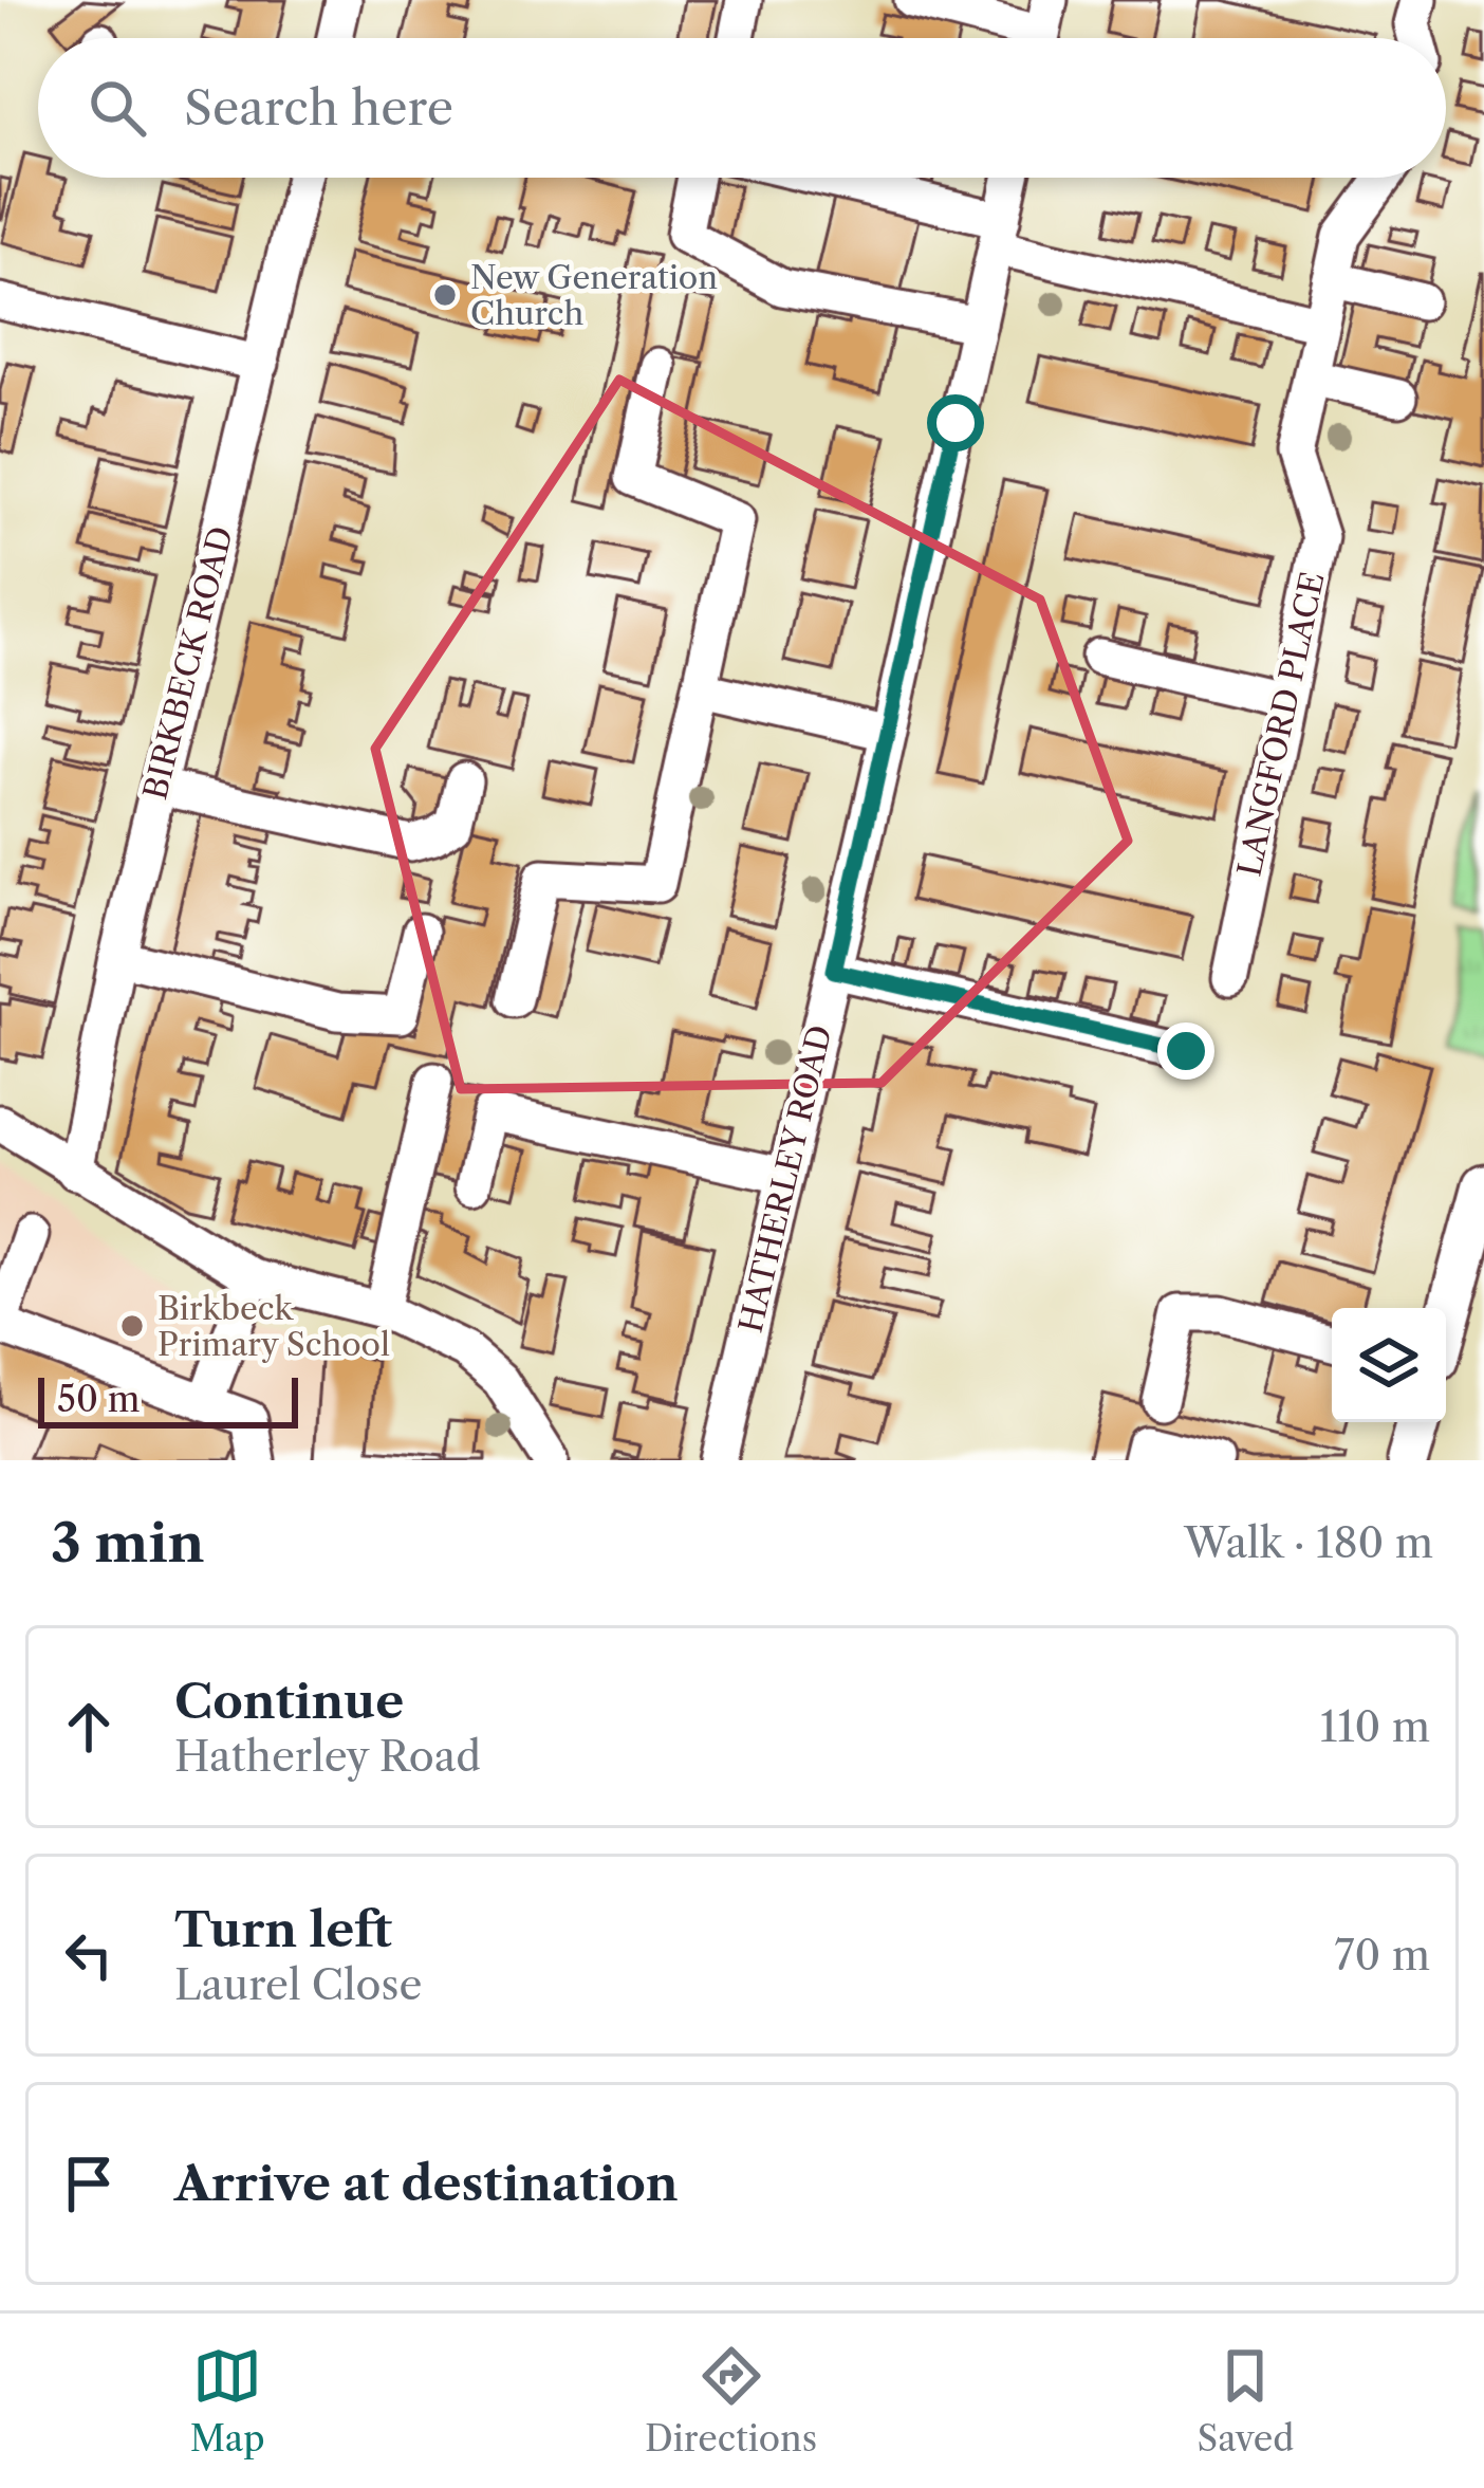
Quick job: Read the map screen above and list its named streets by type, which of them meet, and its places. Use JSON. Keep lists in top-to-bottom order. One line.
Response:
{"streets":{"street":["BIRKBECK ROAD","LANGFORD PLACE","HATHERLEY ROAD"]},"places":["New Generation Church","Birkbeck Primary School"],"scale_bar":"50 m","page":{"search":"Search here","scale":"50 m","heading":["3 min","Walk · 180 m"],"list":[["Continue","Hatherley Road","110 m"],["Turn left","Laurel Close","70 m"],"Arrive at destination"],"nav":["Map","Directions","Saved"]}}
